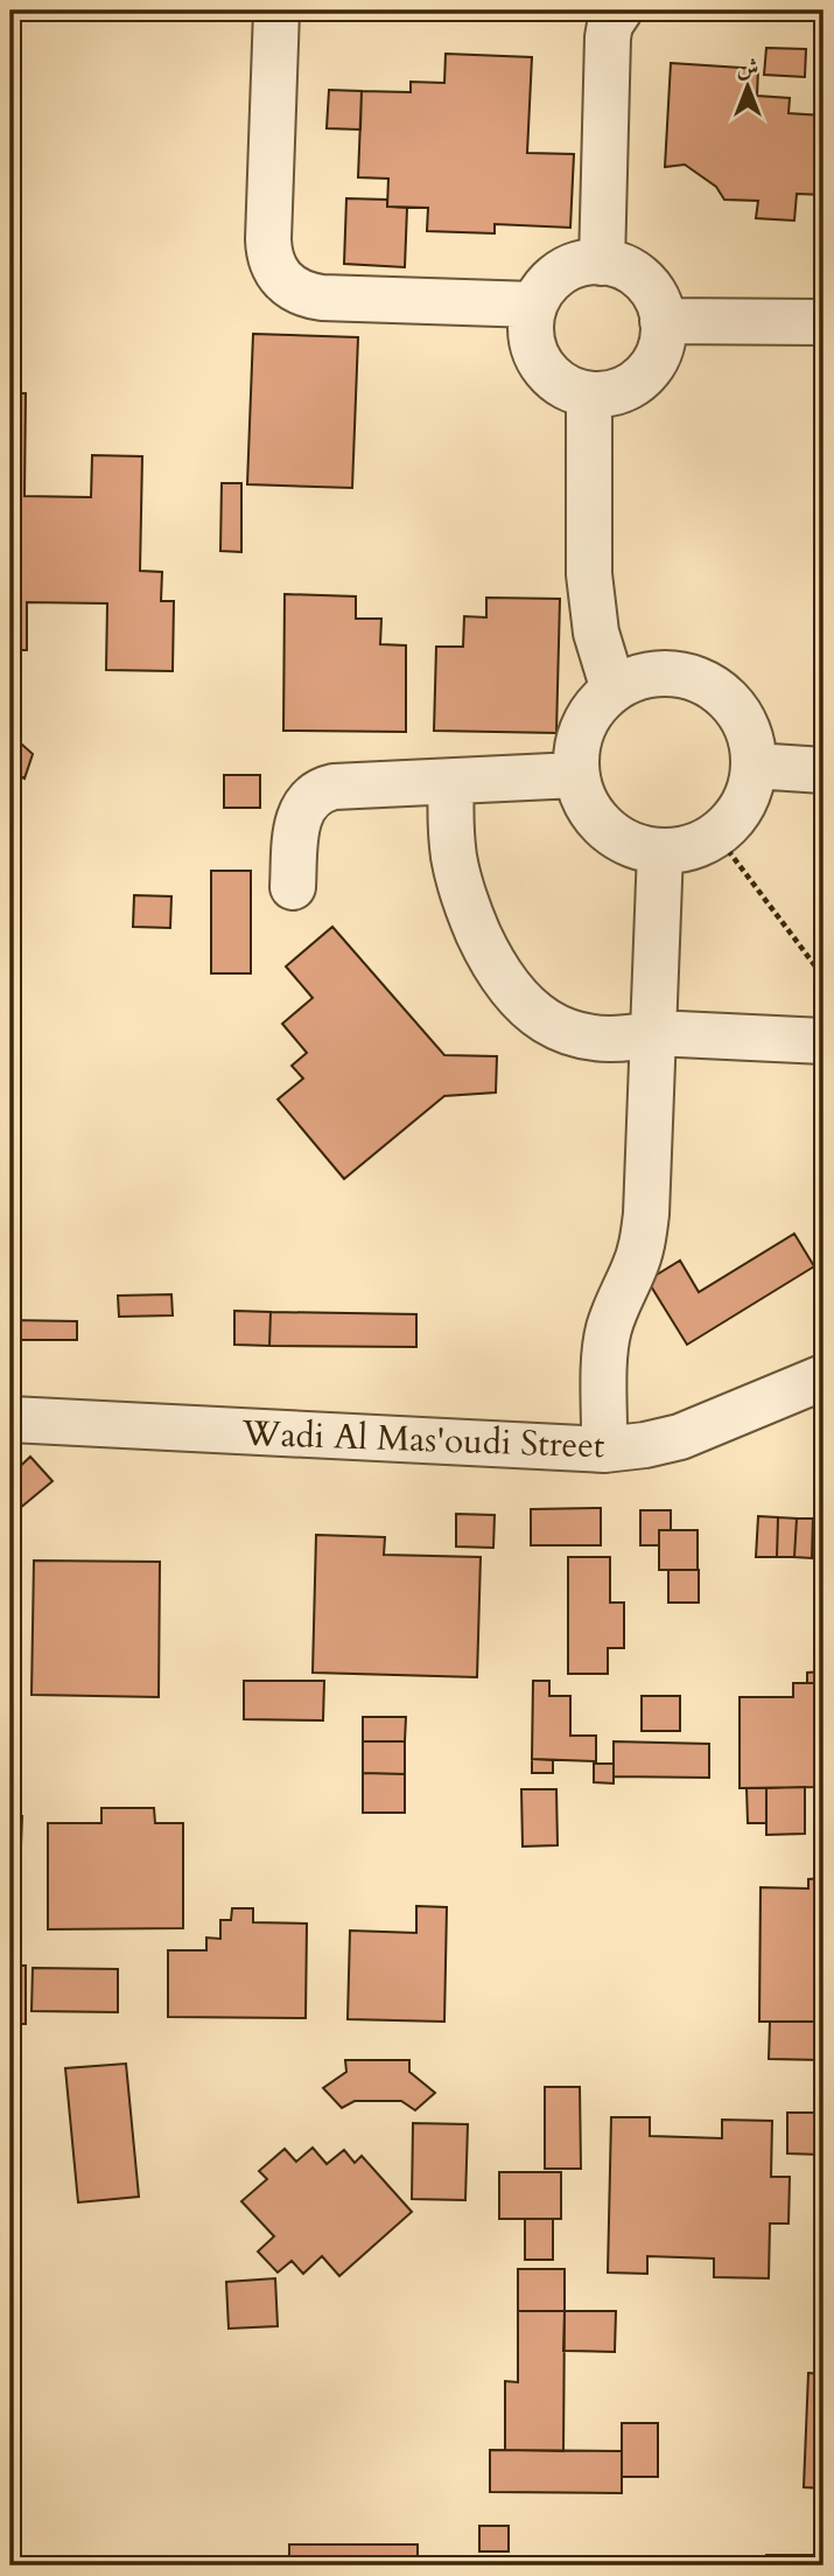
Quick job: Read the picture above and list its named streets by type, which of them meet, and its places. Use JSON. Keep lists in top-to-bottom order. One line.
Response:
{"streets":{"street":["Wadi Al Mas'oudi Street"]},"north":"top"}
